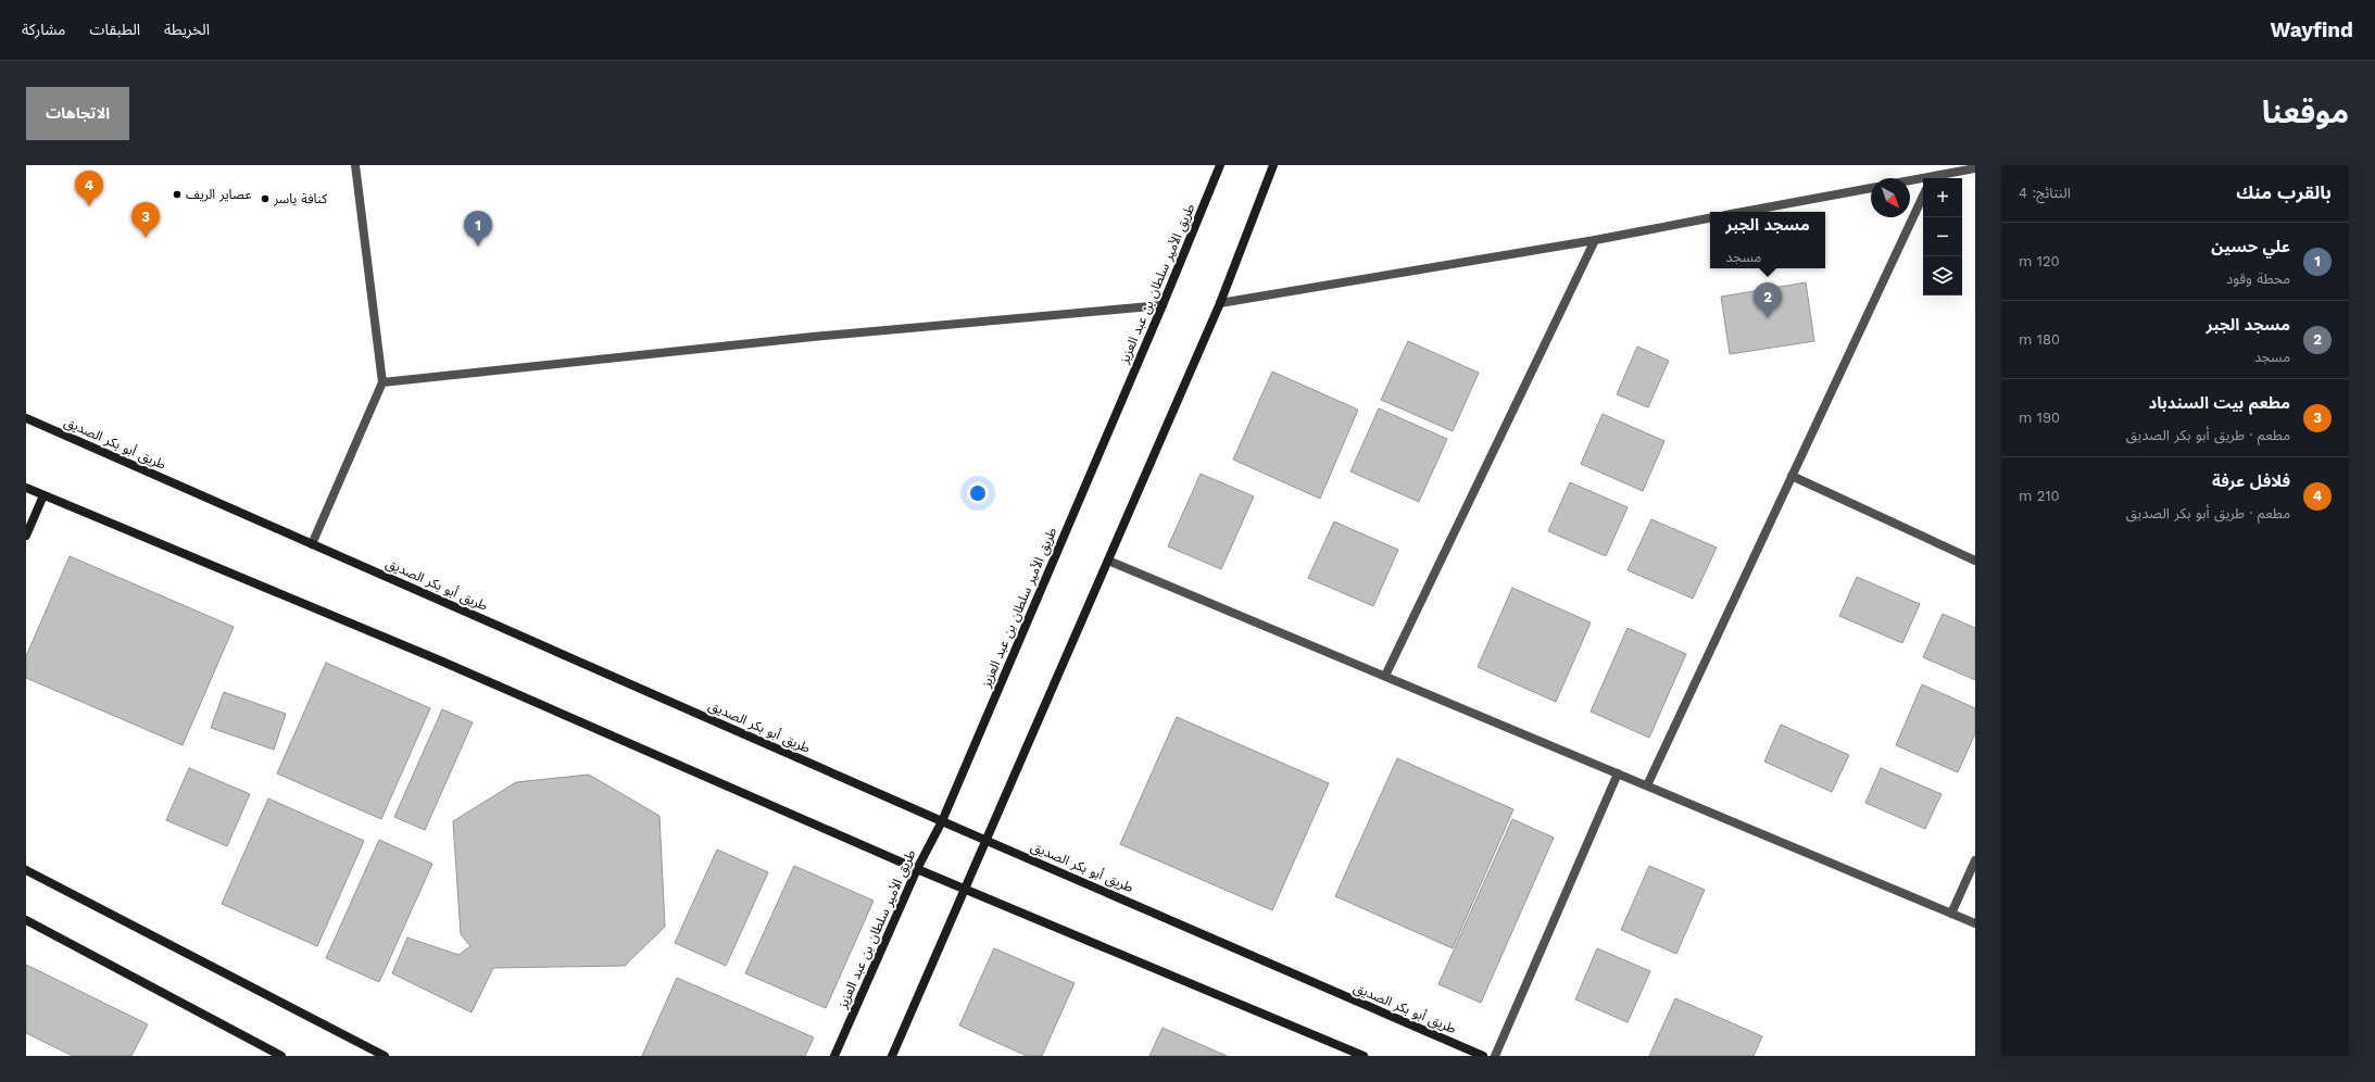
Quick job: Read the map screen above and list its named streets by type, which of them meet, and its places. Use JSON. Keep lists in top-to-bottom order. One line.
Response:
{"streets":{"main road":["طريق الأمير سلطان بن عبد العزيز","طريق أبو بكر الصديق"]},"crossings":[["طريق الأمير سلطان بن عبد العزيز","طريق أبو بكر الصديق"]],"places":["عصاير الريف","كنافة ياسر"],"north":"bottom right","page":{"header":"Wayfind","nav":["الخريطة","الطبقات","مشاركة"],"title":"موقعنا","buttons":"الاتجاهات","heading":["بالقرب منك","النتائج: 4"],"pins":["4","3","1","2"],"map_buttons":["+","−"],"popup":["مسجد الجبر","مسجد"],"list":[{"mark":"1","name":"علي حسين","note":"محطة وقود","value":"120 m"},{"mark":"2","name":"مسجد الجبر","note":"مسجد","value":"180 m"},{"mark":"3","name":"مطعم بيت السندباد","note":"مطعم · طريق أبو بكر الصديق","value":"190 m"},{"mark":"4","name":"فلافل عرفة","note":"مطعم · طريق أبو بكر الصديق","value":"210 m"}]}}
